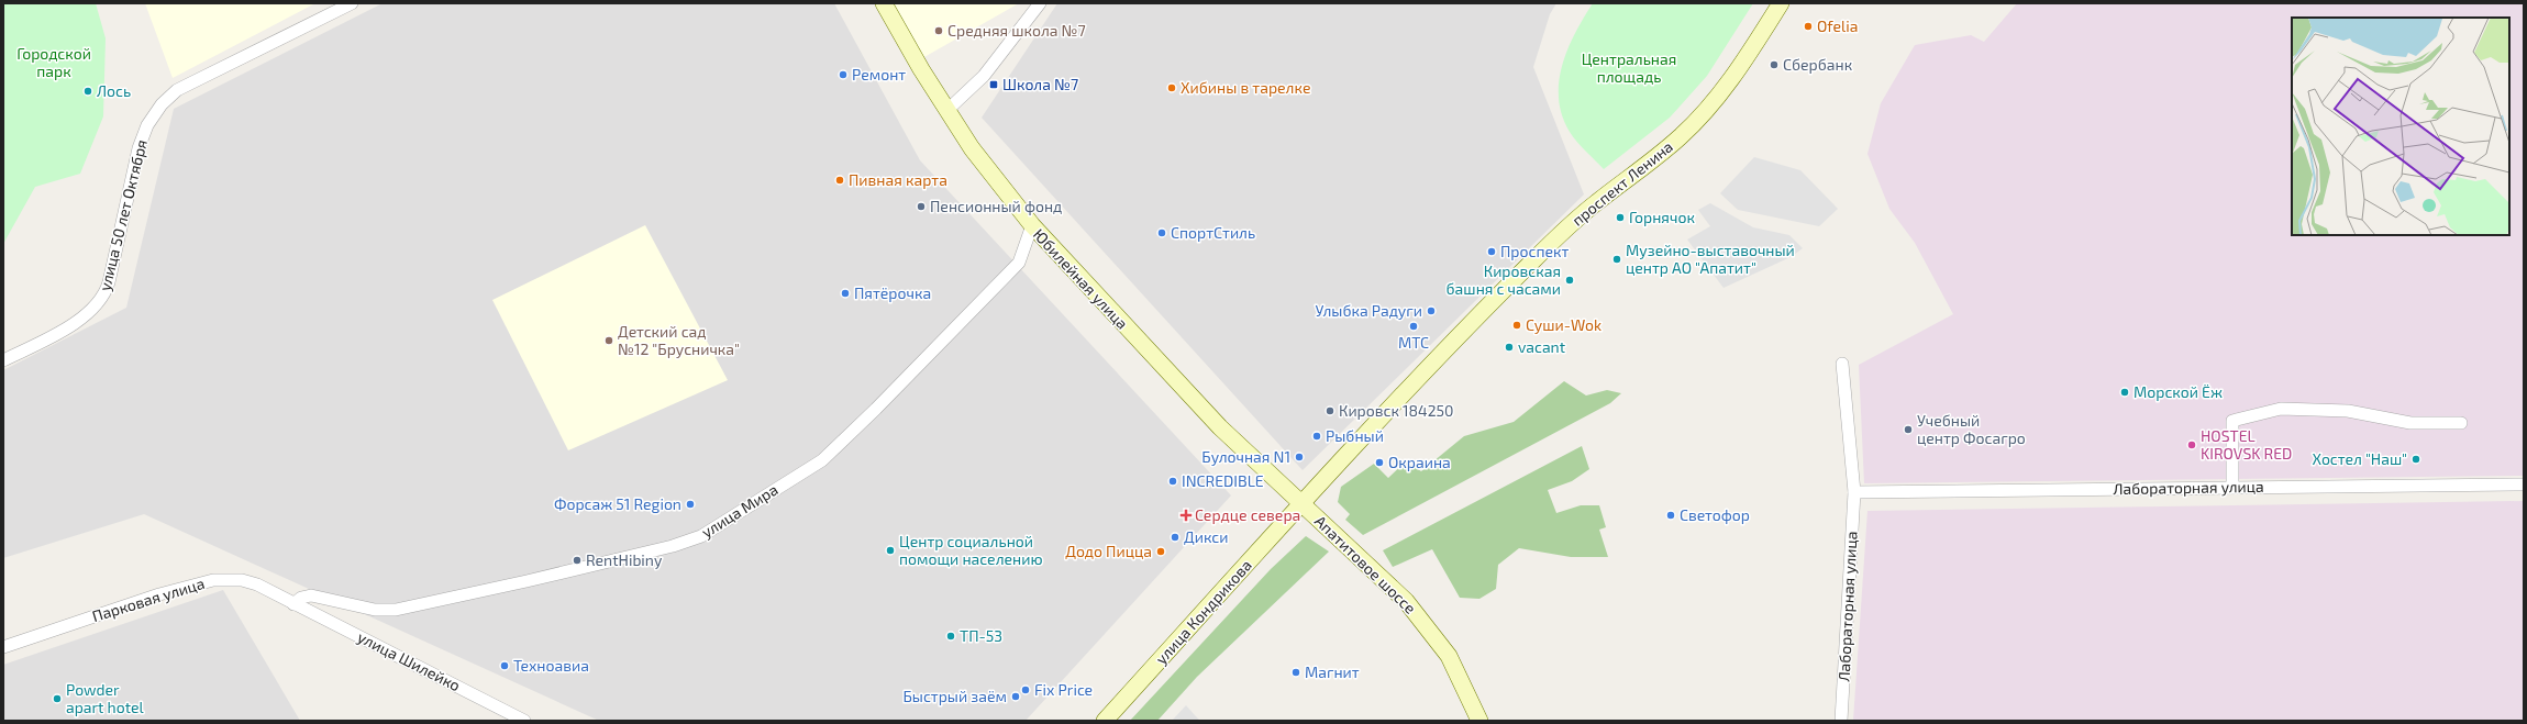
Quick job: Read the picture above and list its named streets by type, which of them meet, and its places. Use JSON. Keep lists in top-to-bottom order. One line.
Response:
{"streets":{"street":["проспект Ленина","улица 50 лет Октября","Юбилейная улица","Лабораторная улица","улица Мира","Апатитовое шоссе","Парковая улица","улица Кондрикова","улица Шилейко"]},"crossings":[["проспект Ленина","Юбилейная улица"],["проспект Ленина","Апатитовое шоссе"],["проспект Ленина","улица Кондрикова"],["Юбилейная улица","улица Мира"],["Юбилейная улица","Апатитовое шоссе"],["Юбилейная улица","улица Кондрикова"],["улица Мира","Парковая улица"],["улица Мира","улица Шилейко"],["Апатитовое шоссе","улица Кондрикова"],["Парковая улица","улица Шилейко"]],"parks":["Городской парк","Центральная площадь"],"places":{"other":["Ofelia","Средняя школа №7","Сбербанк","Ремонт","Хибины в тарелке","Лось","Пивная карта","Пенсионный фонд","Горнячок","СпортСтиль","Проспект","Музейно-выставочный центр АО \"Апатит\"","Кировская башня с часами","Пятёрочка","Улыбка Радуги","Суши-Wok","МТС","Детский сад №12 \"Брусничка\"","vacant","Морской Ёж","Кировск 184250","Учебный центр Фосагро","Рыбный","HOSTEL KIROVSK RED","Булочная N1","Хостел \"Наш\"","Окраина","INCREDIBLE","Форсаж 51 Region","Светофор","Дикси","Центр социальной помощи населению","Додо Пицца","RentHibiny","ТП-53","Техноавиа","Магнит","Fix Price","Быстрый заём","Powder apart hotel"],"transit":["Школа №7"],"health":["Сердце севера"]}}
